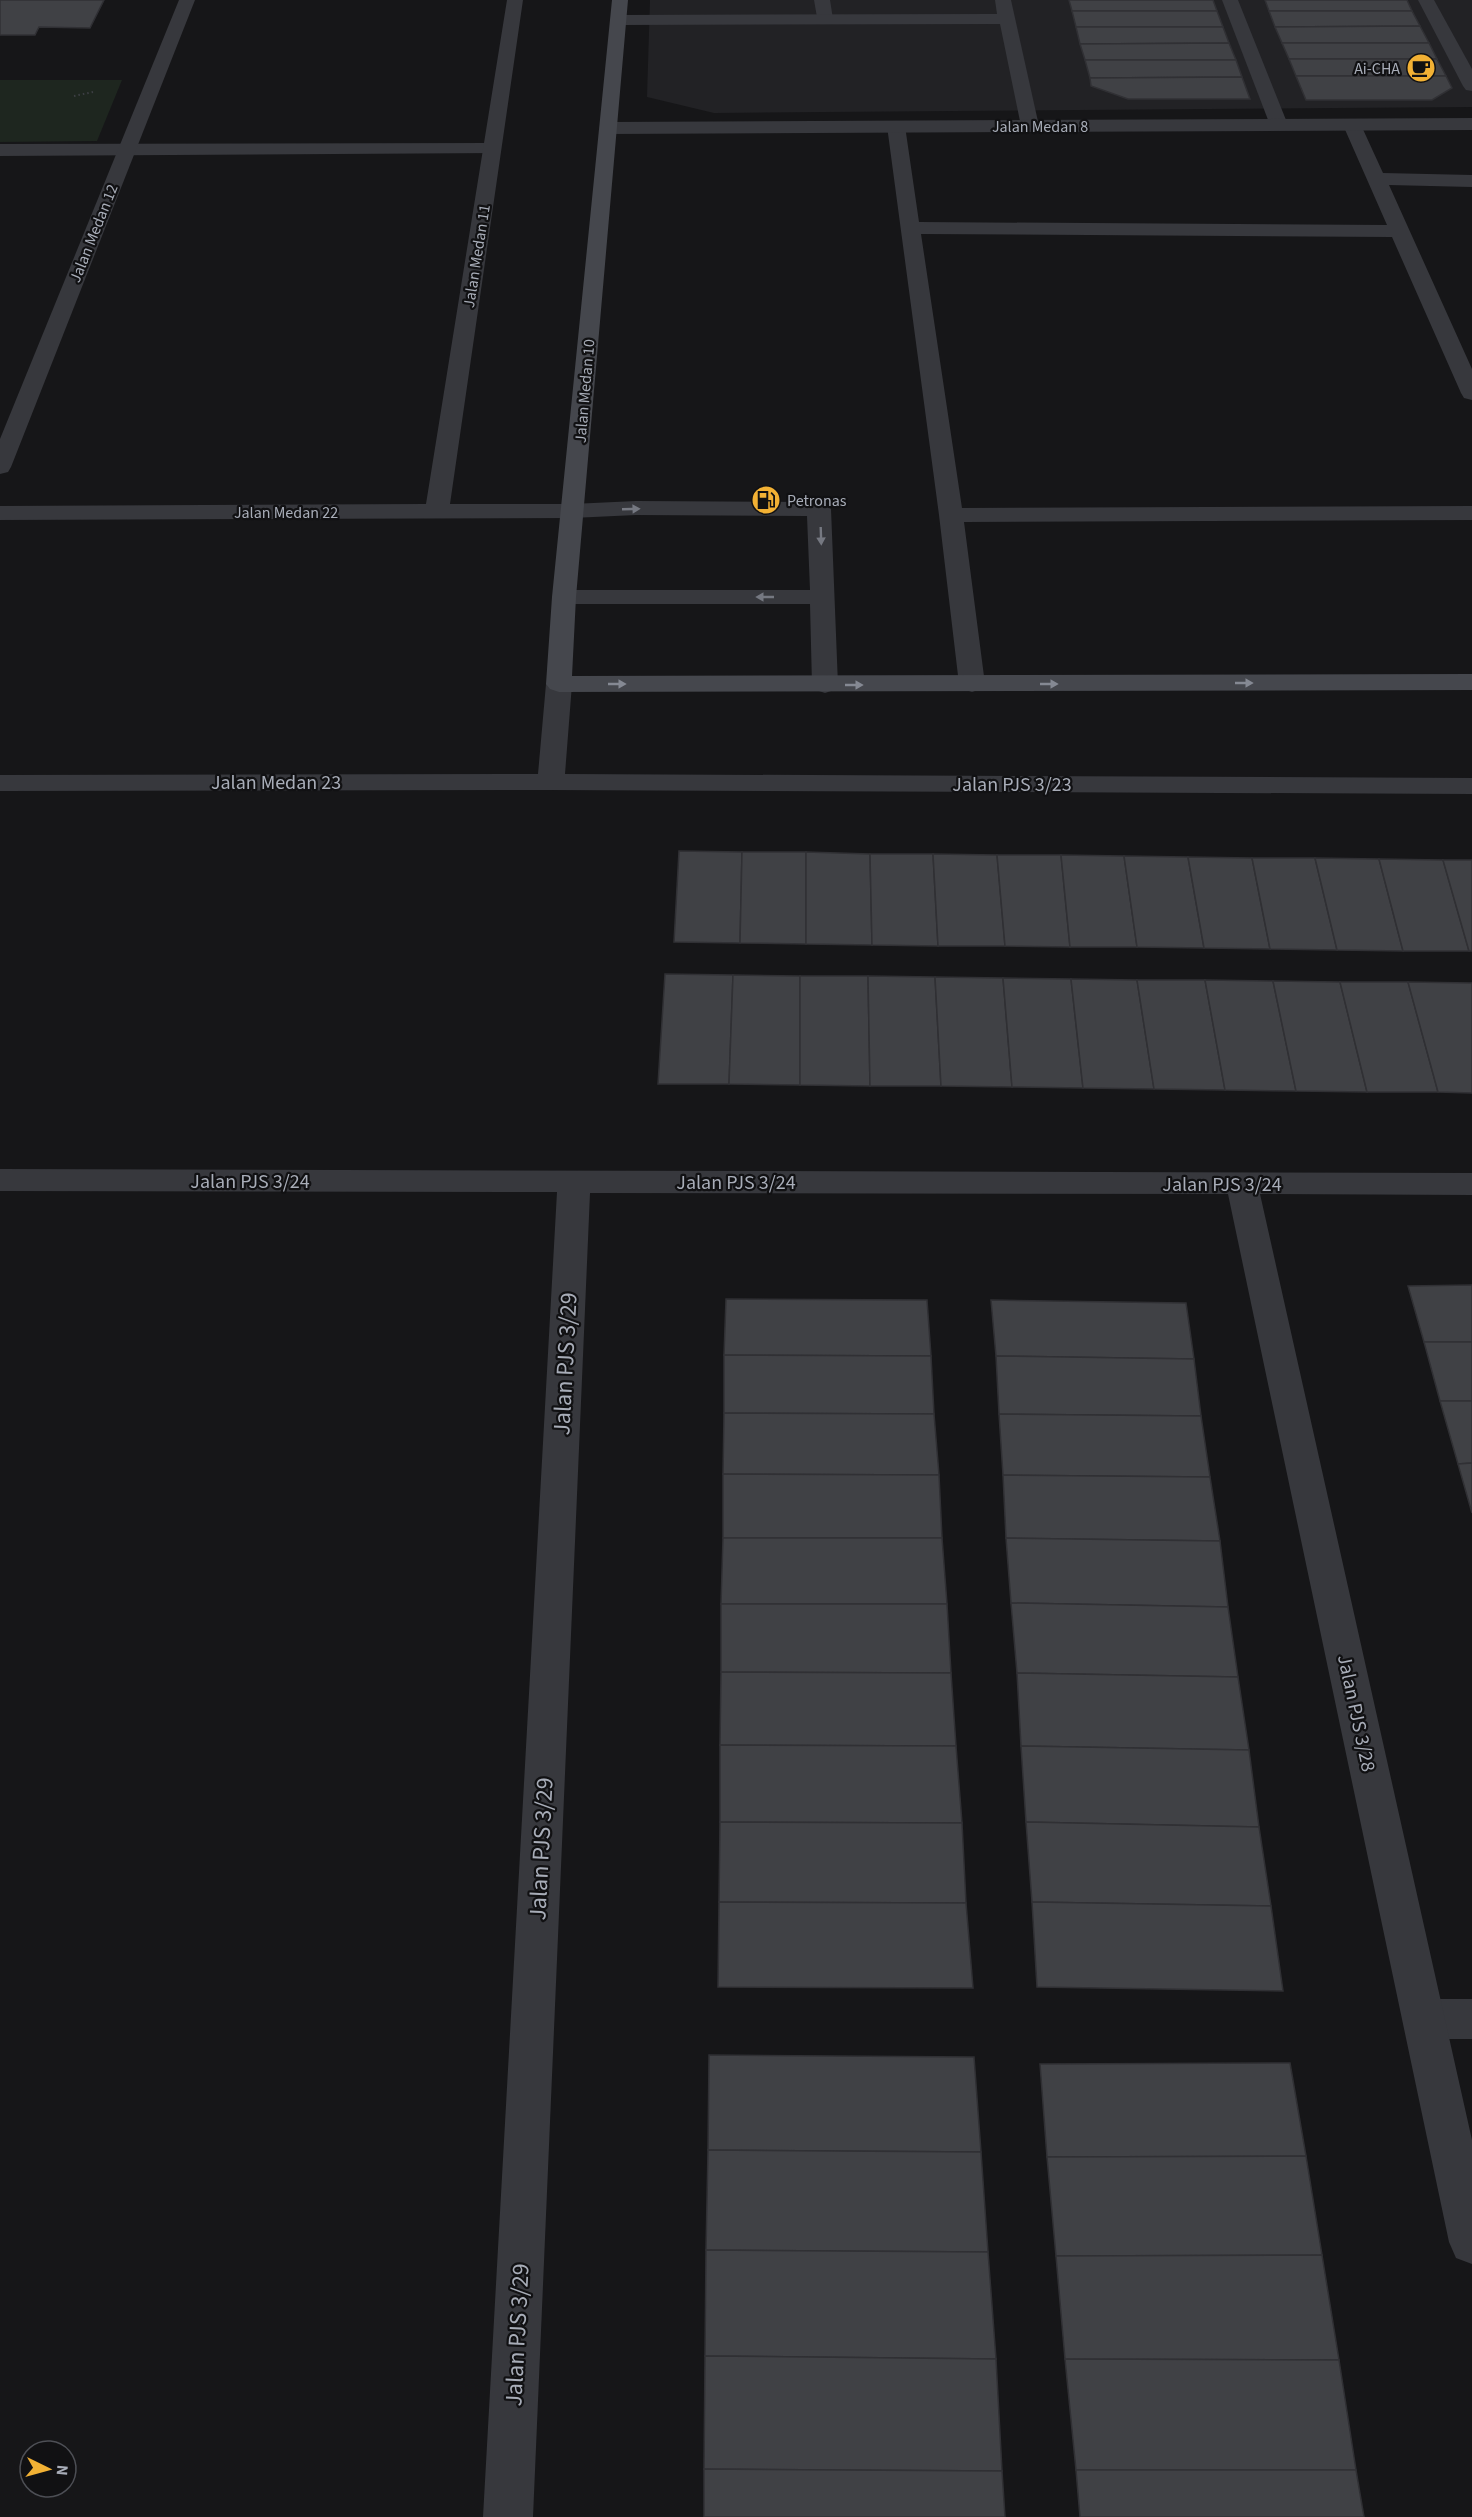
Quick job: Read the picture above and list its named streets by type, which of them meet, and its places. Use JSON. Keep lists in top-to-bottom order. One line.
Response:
{"streets":{"main road":["Jalan Medan 10"],"street":["Jalan Medan 8","Jalan Medan 12","Jalan Medan 11","Jalan Medan 22","Jalan Medan 23","Jalan PJS 3/23","Jalan PJS 3/24","Jalan PJS 3/29","Jalan PJS 3/28"]},"crossings":[["Jalan Medan 8","Jalan Medan 10"],["Jalan Medan 11","Jalan Medan 22"],["Jalan Medan 10","Jalan Medan 22"],["Jalan Medan 10","Jalan Medan 23"],["Jalan Medan 10","Jalan PJS 3/23"],["Jalan Medan 23","Jalan PJS 3/23"],["Jalan PJS 3/24","Jalan PJS 3/29"],["Jalan PJS 3/24","Jalan PJS 3/28"]],"places":{"cafe":["Ai-CHA"],"fuel station":["Petronas"]},"north":"right"}
